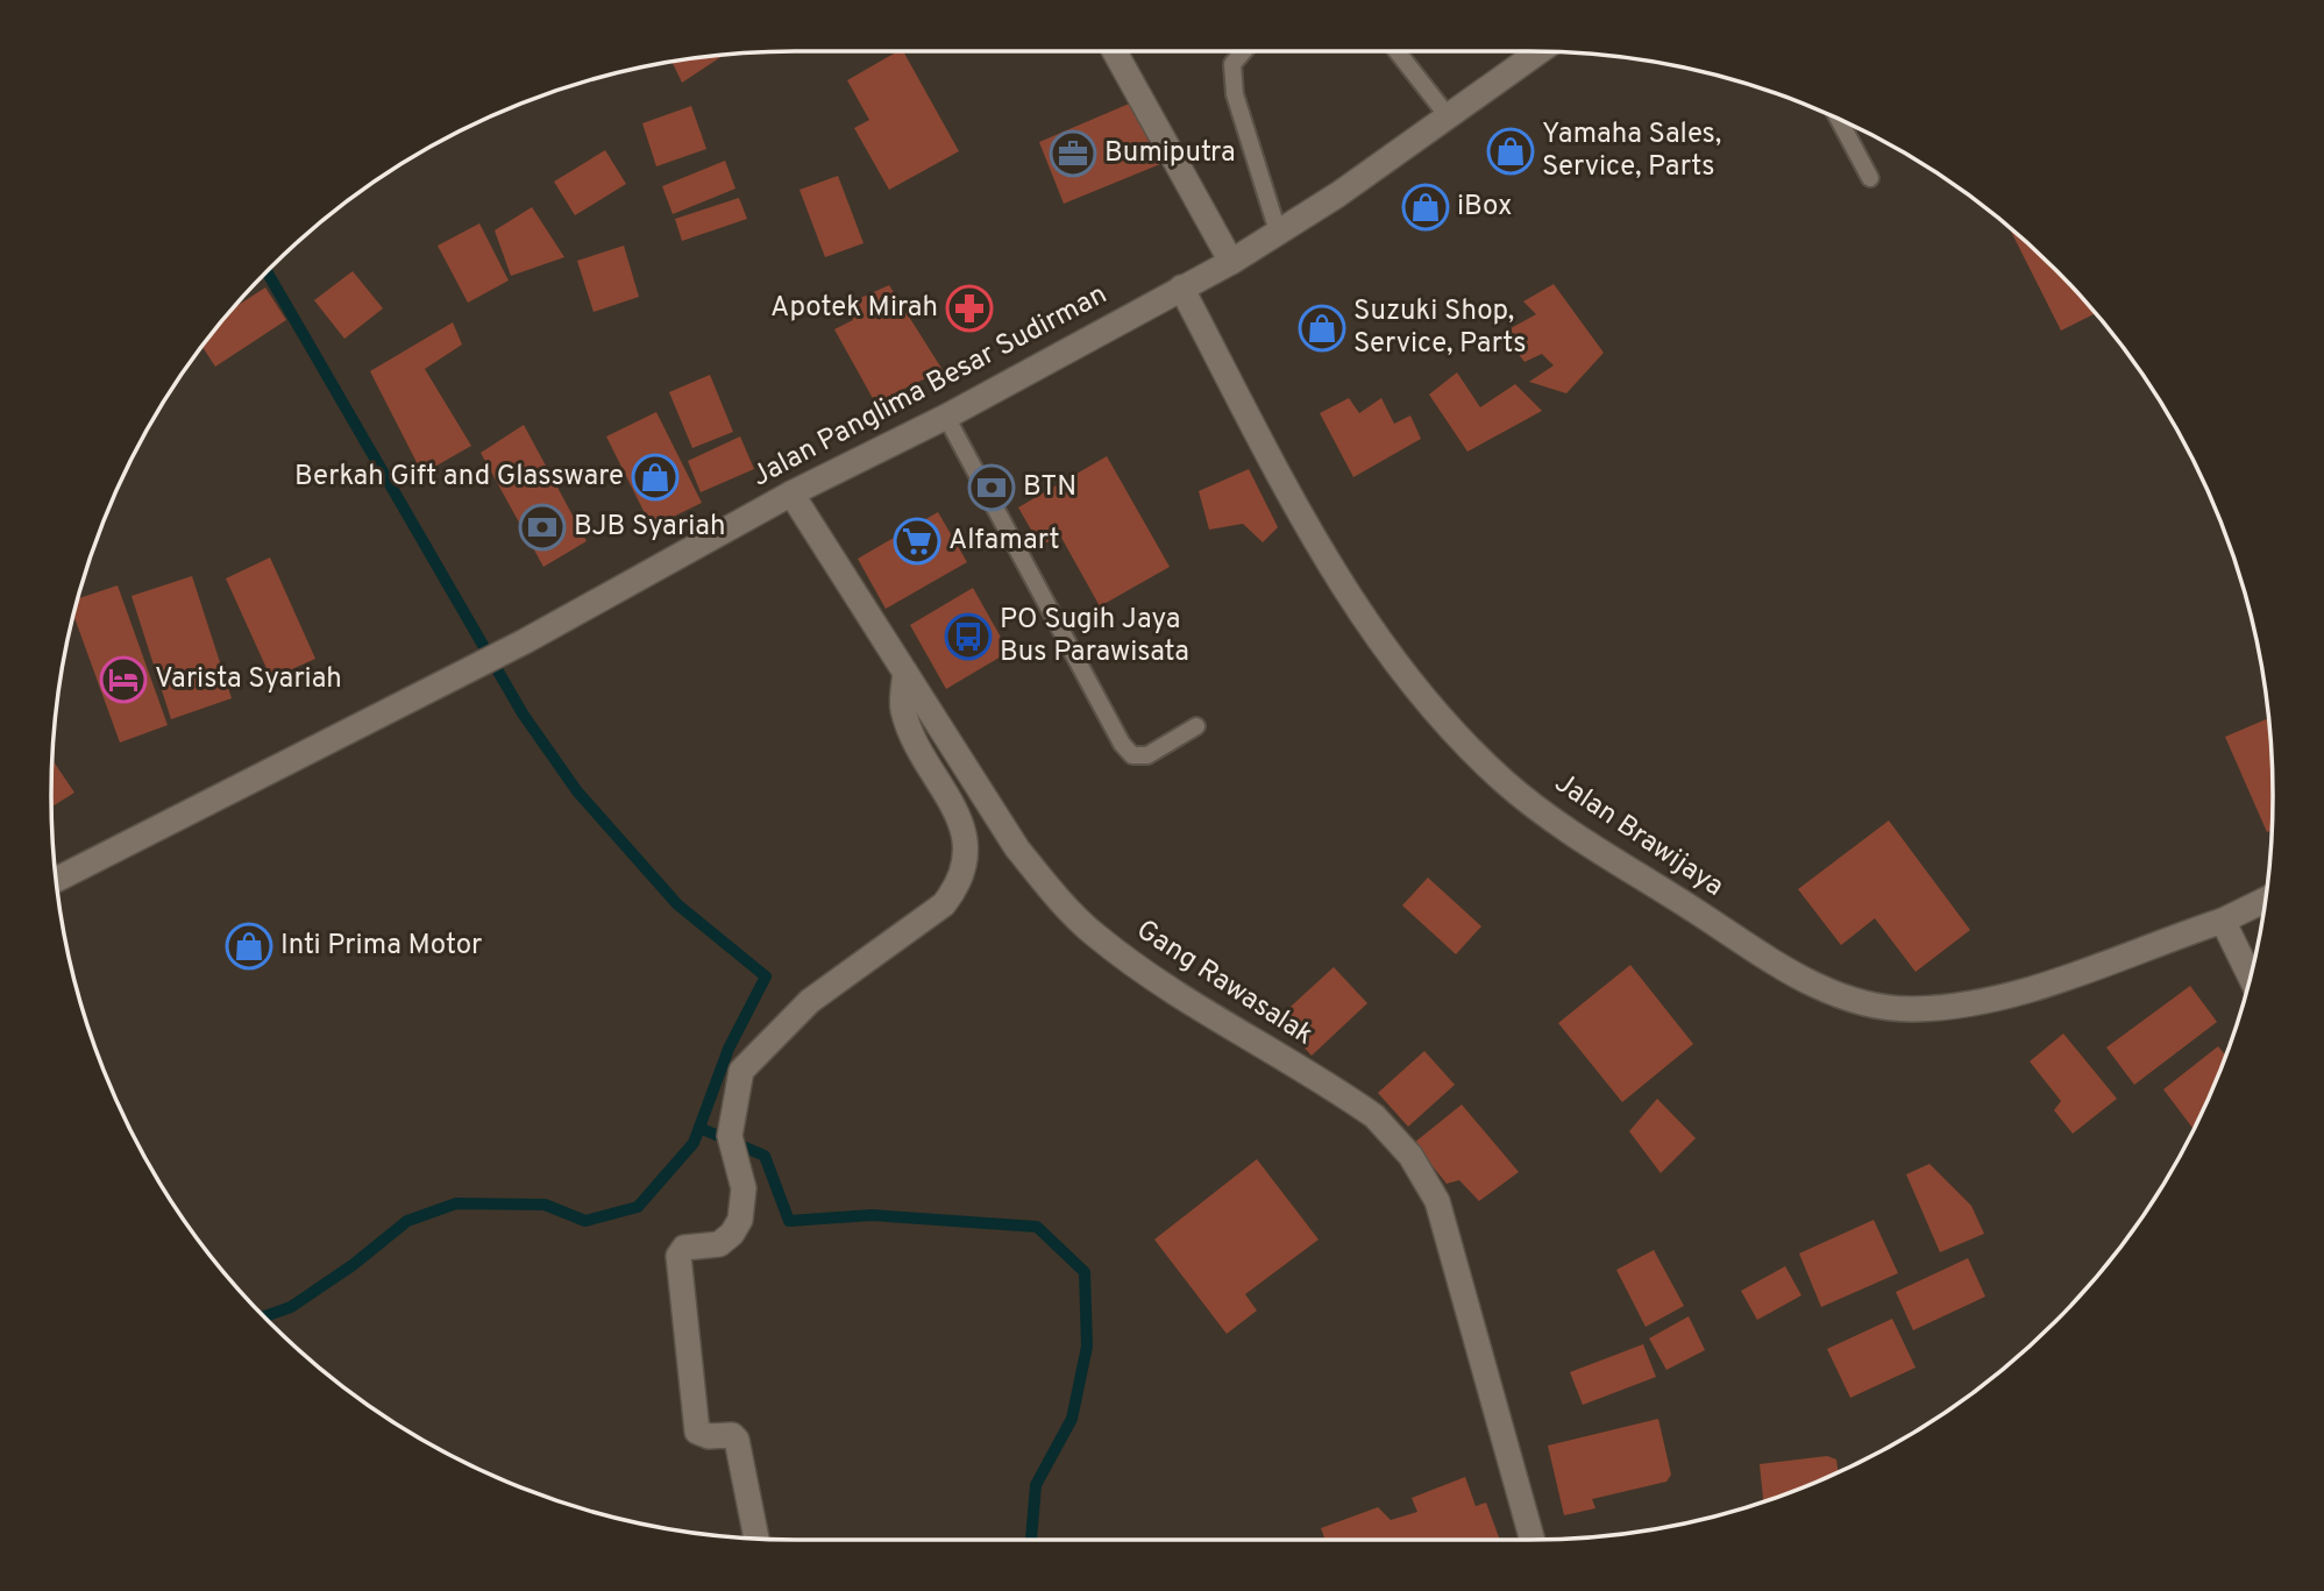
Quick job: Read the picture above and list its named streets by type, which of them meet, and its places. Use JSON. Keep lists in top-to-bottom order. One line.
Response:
{"streets":{"street":["Jalan Panglima Besar Sudirman","Jalan Brawijaya","Gang Rawasalak"]},"crossings":[["Jalan Panglima Besar Sudirman","Jalan Brawijaya"],["Jalan Panglima Besar Sudirman","Gang Rawasalak"]],"places":{"shop":["Yamaha Sales, Service, Parts","iBox","Suzuki Shop, Service, Parts","Berkah Gift and Glassware","Inti Prima Motor"],"office":["Bumiputra"],"pharmacy":["Apotek Mirah"],"bank":["BTN","BJB Syariah"],"supermarket":["Alfamart"],"bus stop":["PO Sugih Jaya Bus Parawisata"],"hotel":["Varista Syariah"]}}
